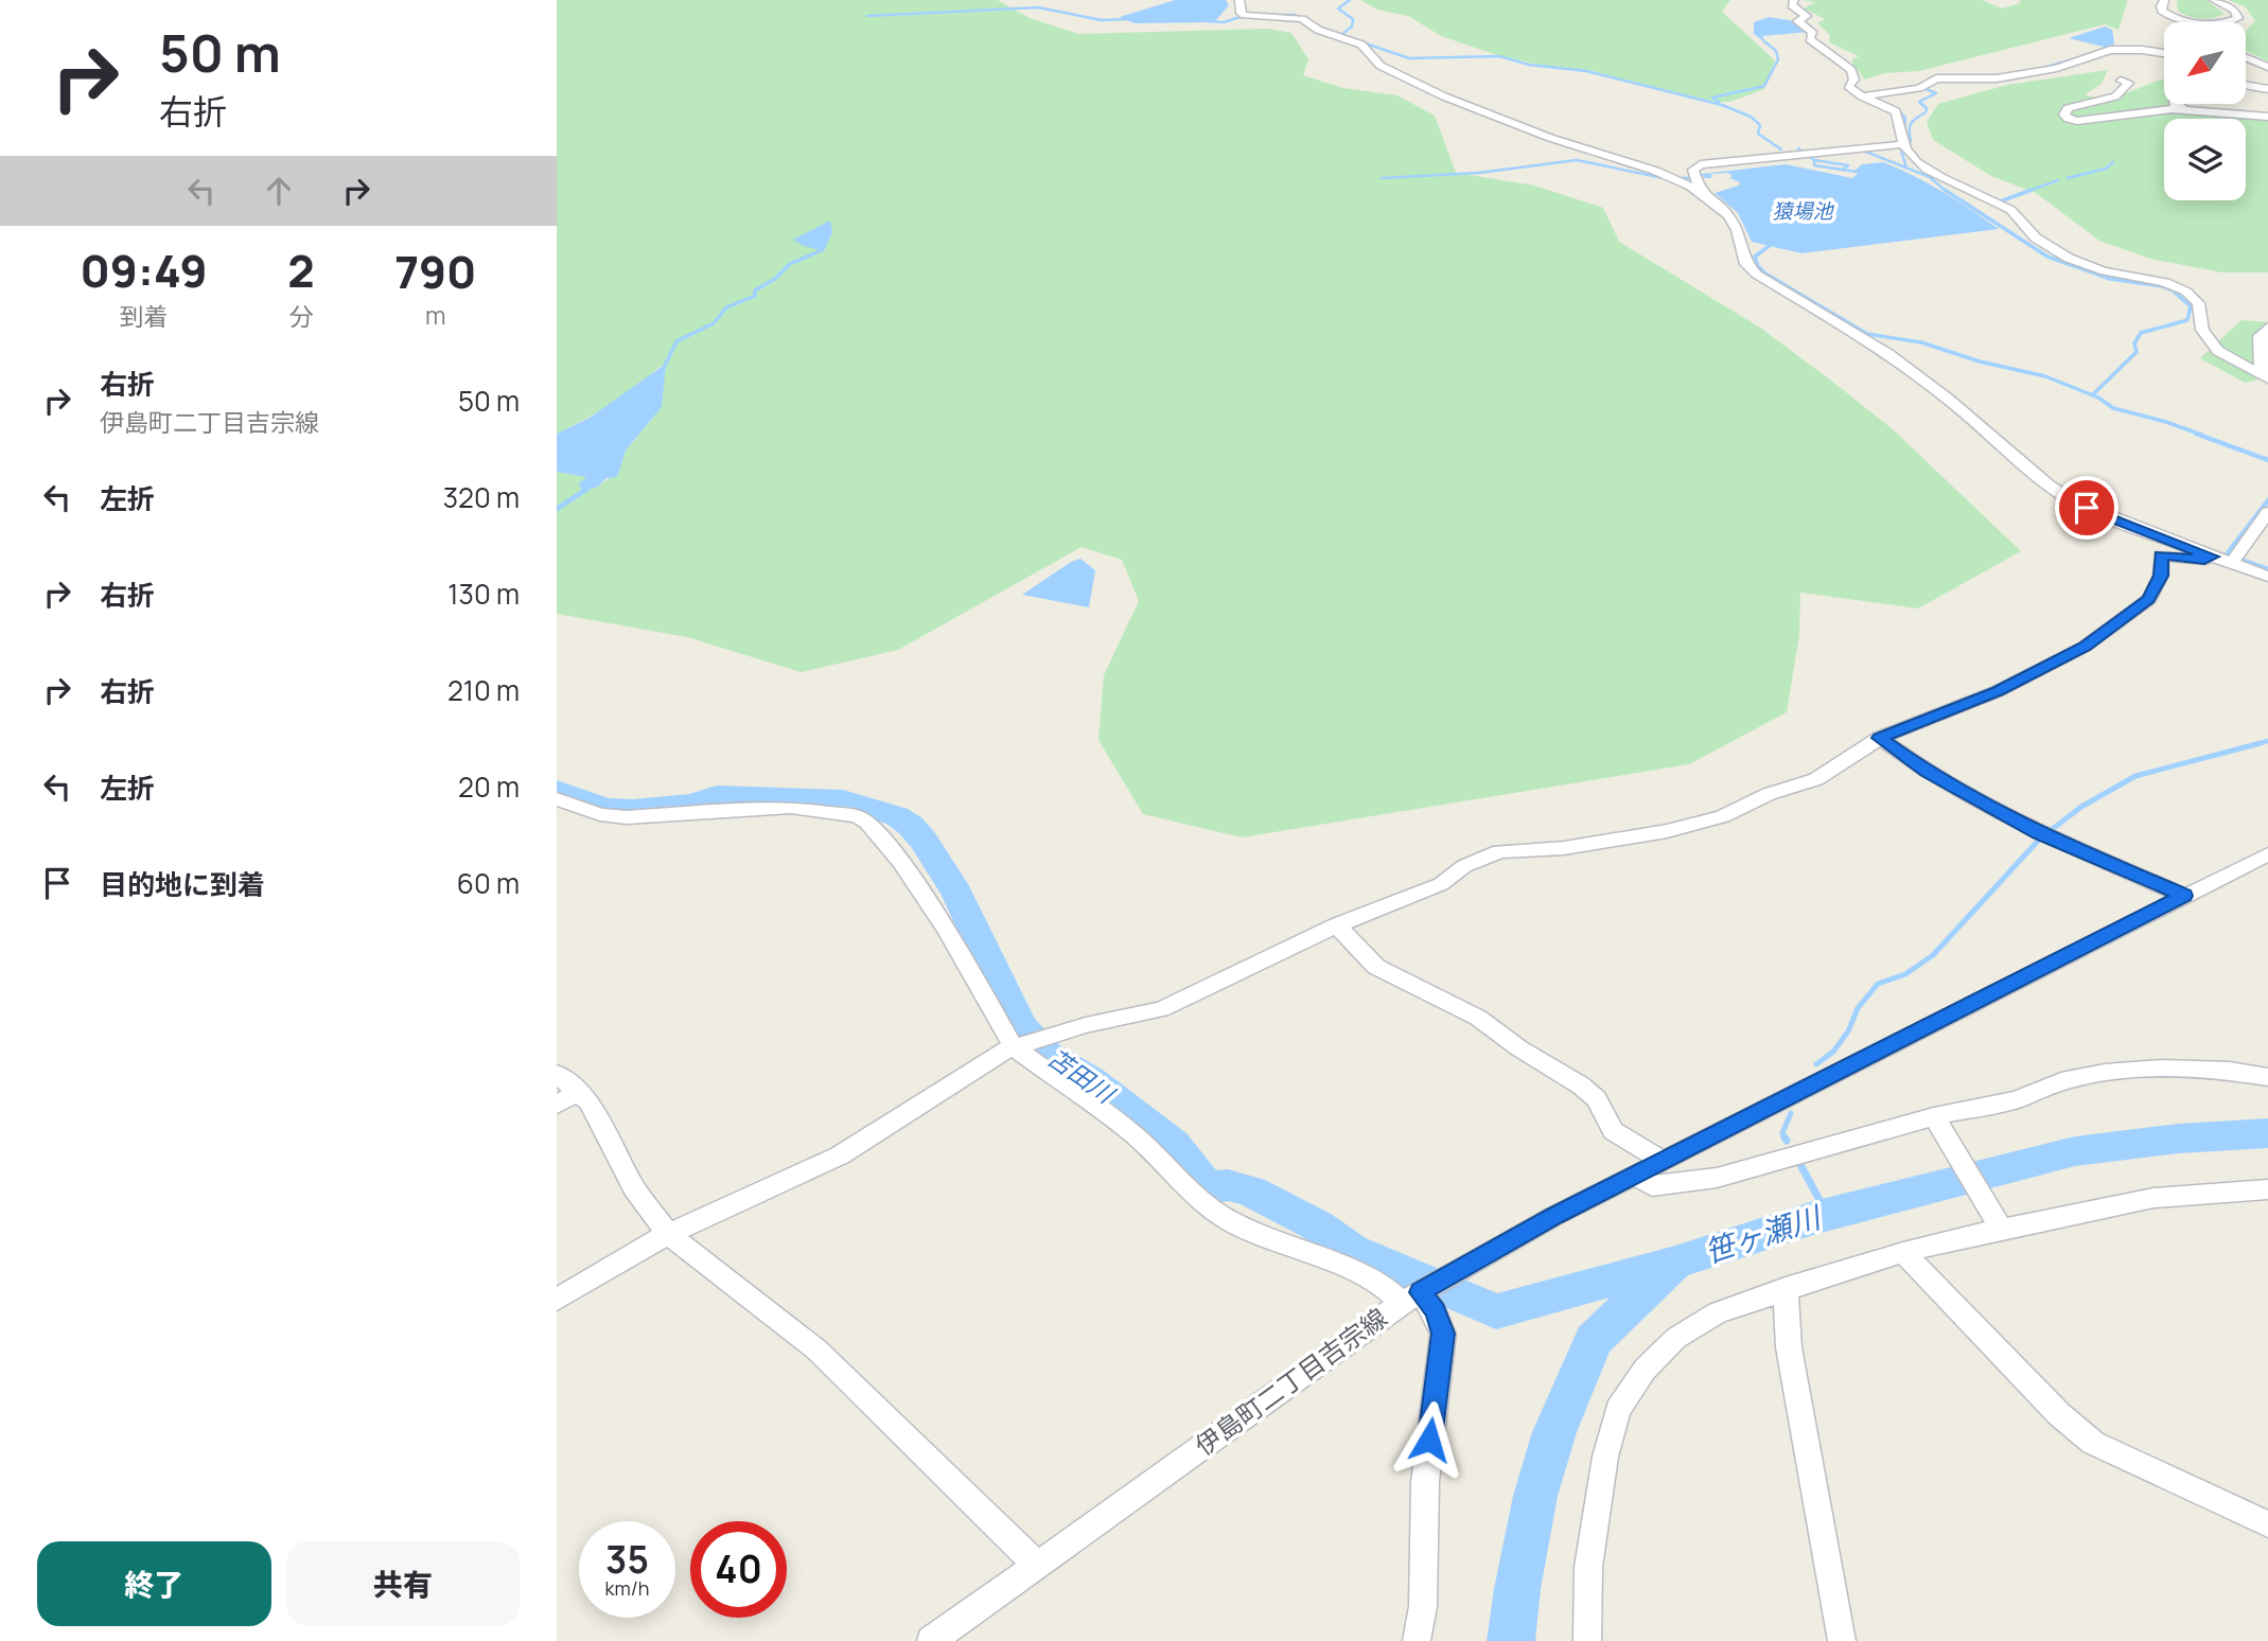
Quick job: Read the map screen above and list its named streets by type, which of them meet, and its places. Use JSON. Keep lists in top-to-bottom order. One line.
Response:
{"streets":{"street":["伊島町二丁目吉宗線"]},"water":["猿場池","苫田川","笹ヶ瀬川"],"north":"bottom left","page":{"turn":["50 m","右折"],"eta":["09:49","到着","2","分","790","m"],"list":[{"name":"右折","note":"伊島町二丁目吉宗線","value":"50 m"},{"name":"左折","value":"320 m"},{"name":"右折","value":"130 m"},{"name":"右折","value":"210 m"},{"name":"左折","value":"20 m"},{"name":"目的地に到着","value":"60 m"}],"speed":"35 km/h","limit":"40","buttons":["終了","共有"]}}
